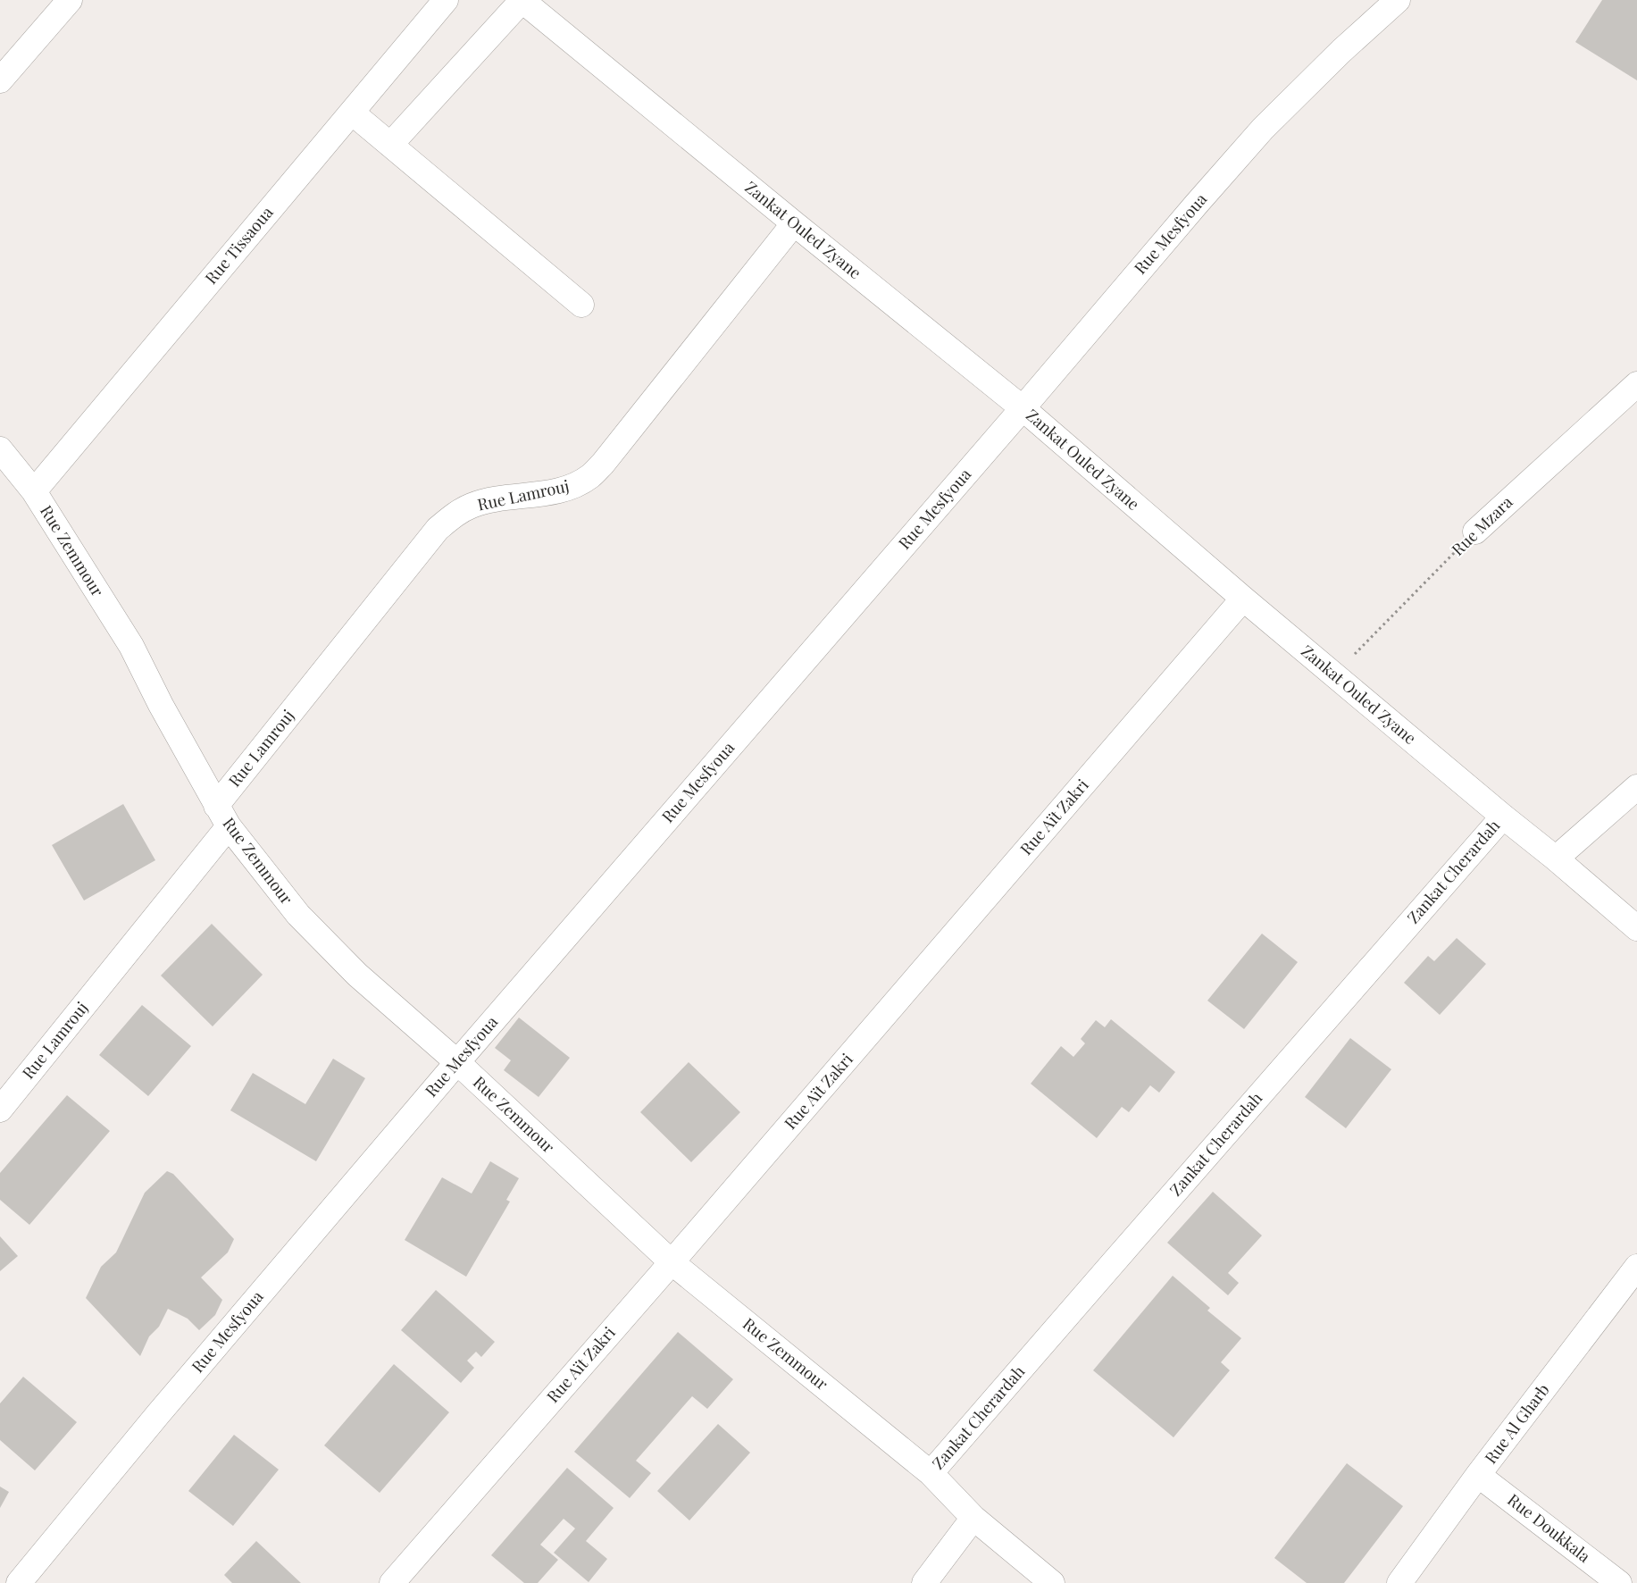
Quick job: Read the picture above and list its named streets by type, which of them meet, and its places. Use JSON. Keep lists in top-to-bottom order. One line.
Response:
{"streets":{"street":["Zankat Ouled Zyane","Rue Mesfyoua","Rue Tissaoua","Rue Lamrouj","Rue Mzara","Rue Zemmour","Rue Aït Zakri","Zankat Cherardah","Rue Al Gharb","Rue Doukkala"]},"crossings":[["Zankat Ouled Zyane","Rue Mesfyoua"],["Zankat Ouled Zyane","Rue Lamrouj"],["Zankat Ouled Zyane","Rue Mzara"],["Zankat Ouled Zyane","Rue Aït Zakri"],["Zankat Ouled Zyane","Zankat Cherardah"],["Rue Mesfyoua","Rue Zemmour"],["Rue Tissaoua","Rue Zemmour"],["Rue Lamrouj","Rue Zemmour"],["Rue Zemmour","Rue Aït Zakri"],["Rue Zemmour","Zankat Cherardah"],["Rue Al Gharb","Rue Doukkala"]]}
